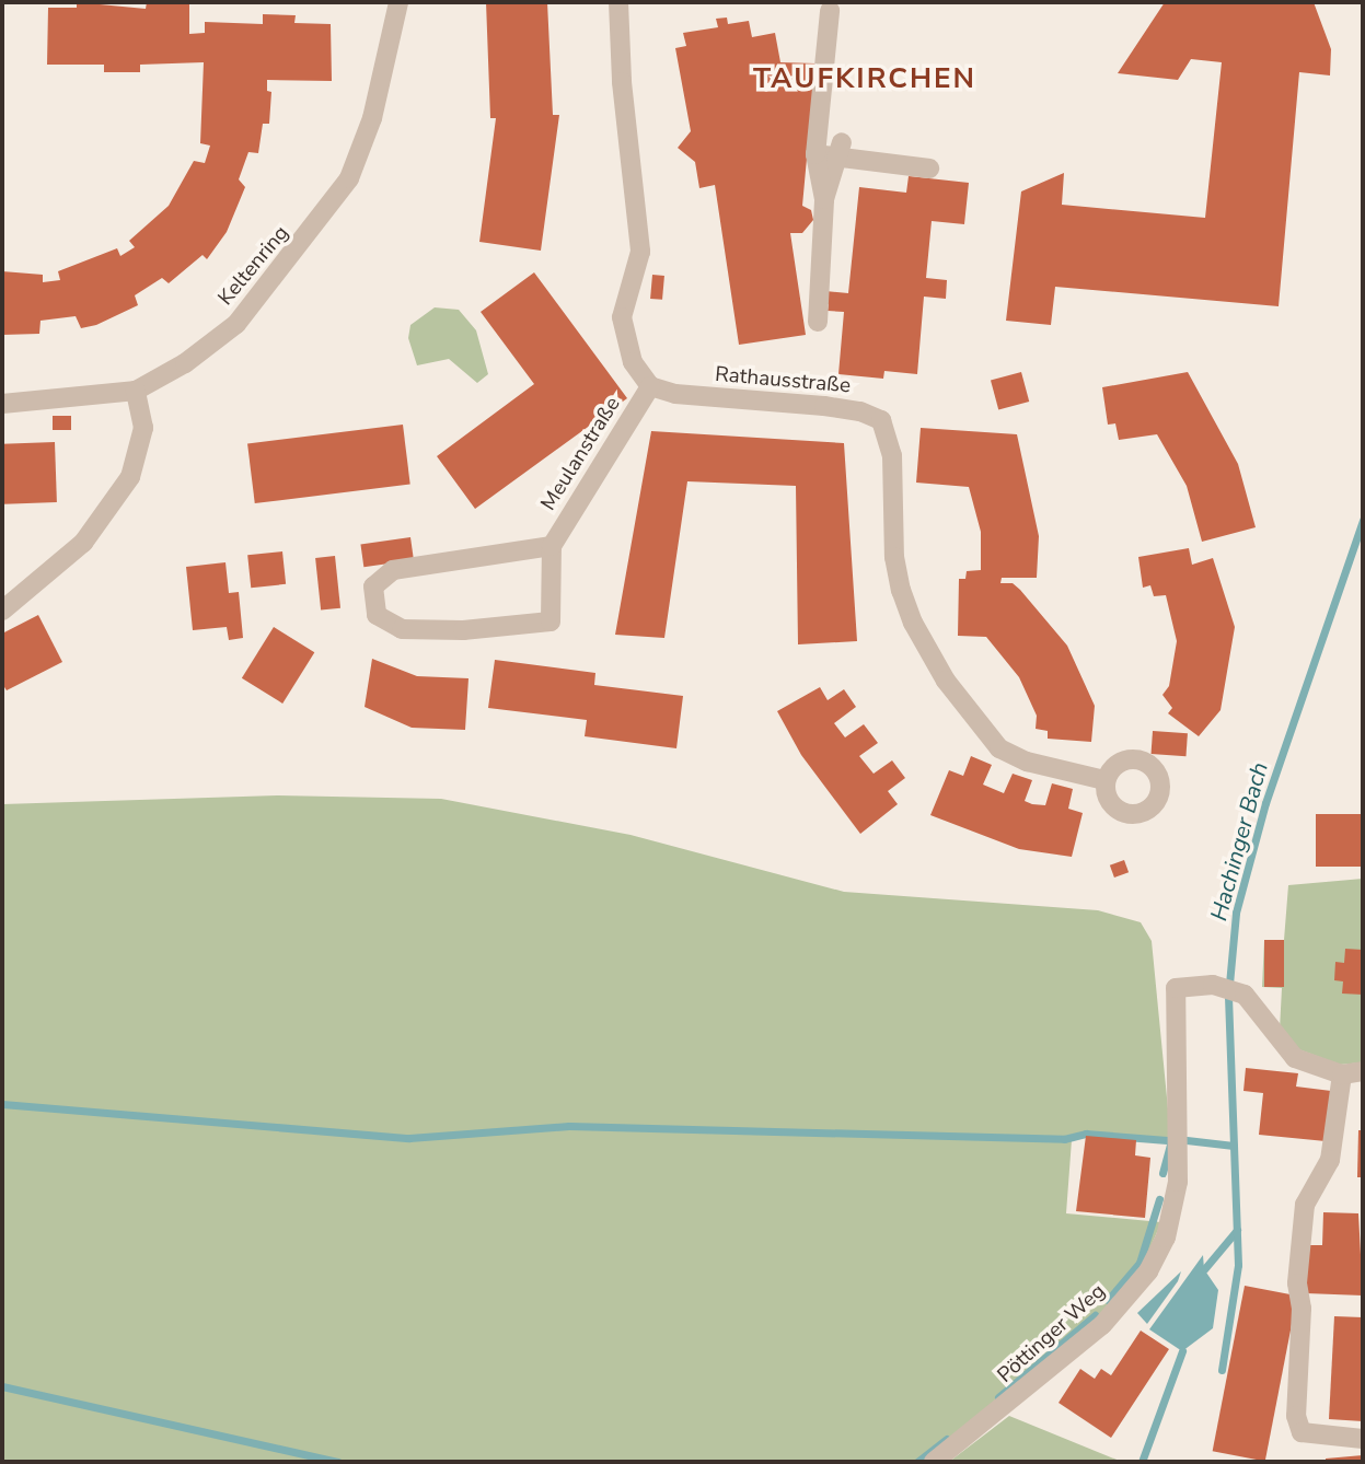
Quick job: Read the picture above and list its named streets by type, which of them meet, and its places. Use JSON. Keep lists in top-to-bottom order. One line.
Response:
{"streets":{"street":["Keltenring","Rathausstraße","Meulanstraße","Pöttinger Weg"]},"crossings":[["Rathausstraße","Meulanstraße"]],"districts":["TAUFKIRCHEN"],"water":["Hachinger Bach"]}
